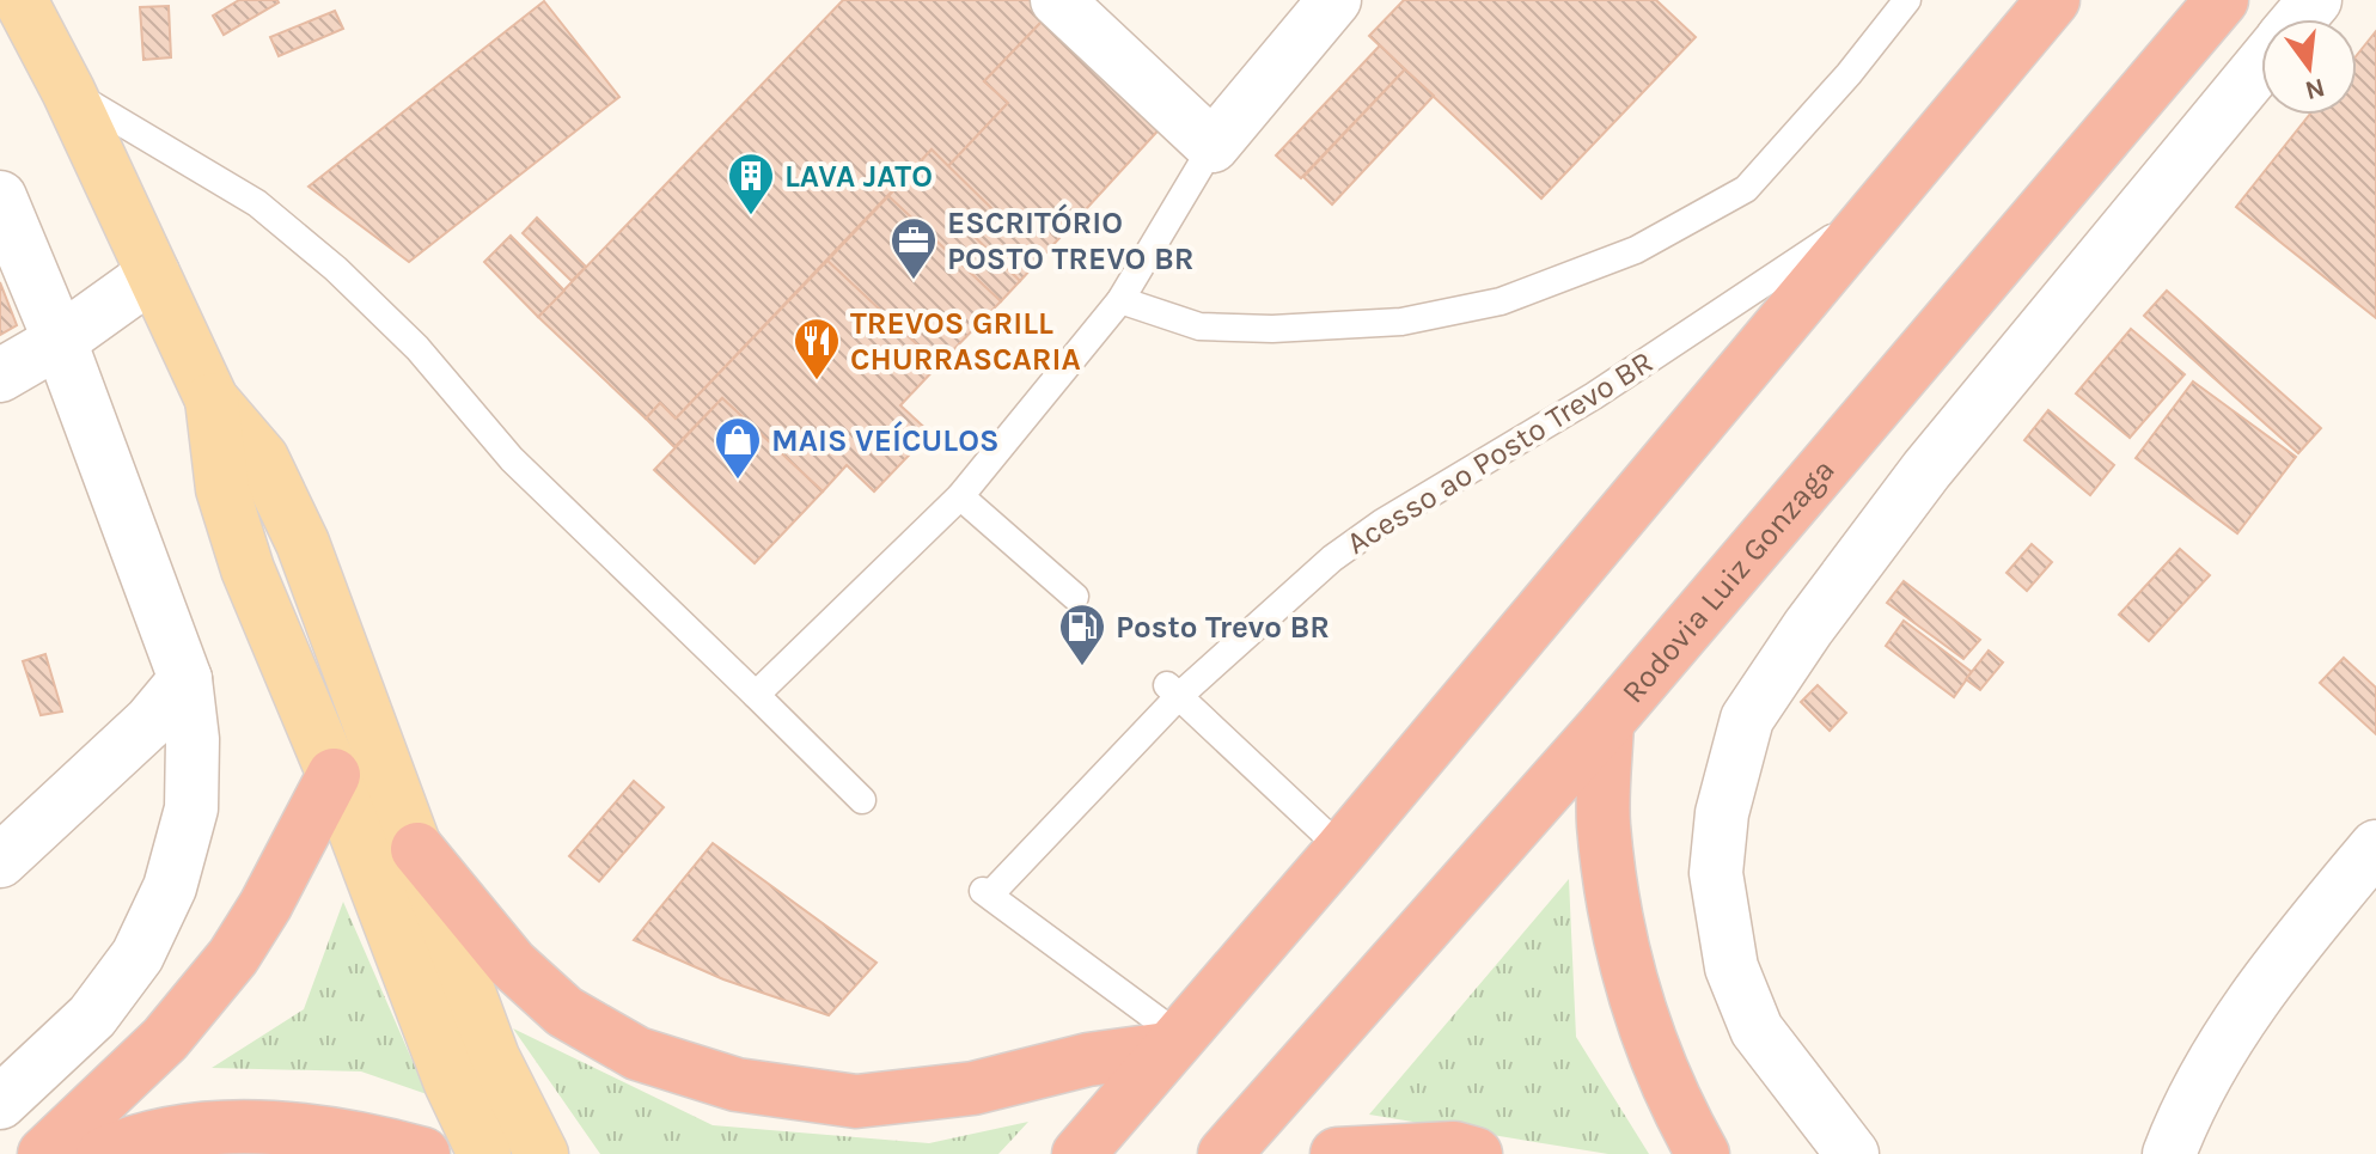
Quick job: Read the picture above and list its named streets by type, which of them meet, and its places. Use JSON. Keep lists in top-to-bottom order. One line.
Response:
{"streets":{"highway":["Rodovia Luiz Gonzaga"],"lane":["Acesso ao Posto Trevo BR"]},"places":{"building":["LAVA JATO"],"office":["ESCRITÓRIO POSTO TREVO BR"],"restaurant":["TREVOS GRILL CHURRASCARIA"],"shop":["MAIS VEÍCULOS"],"fuel station":["Posto Trevo BR"]},"north":"bottom"}
